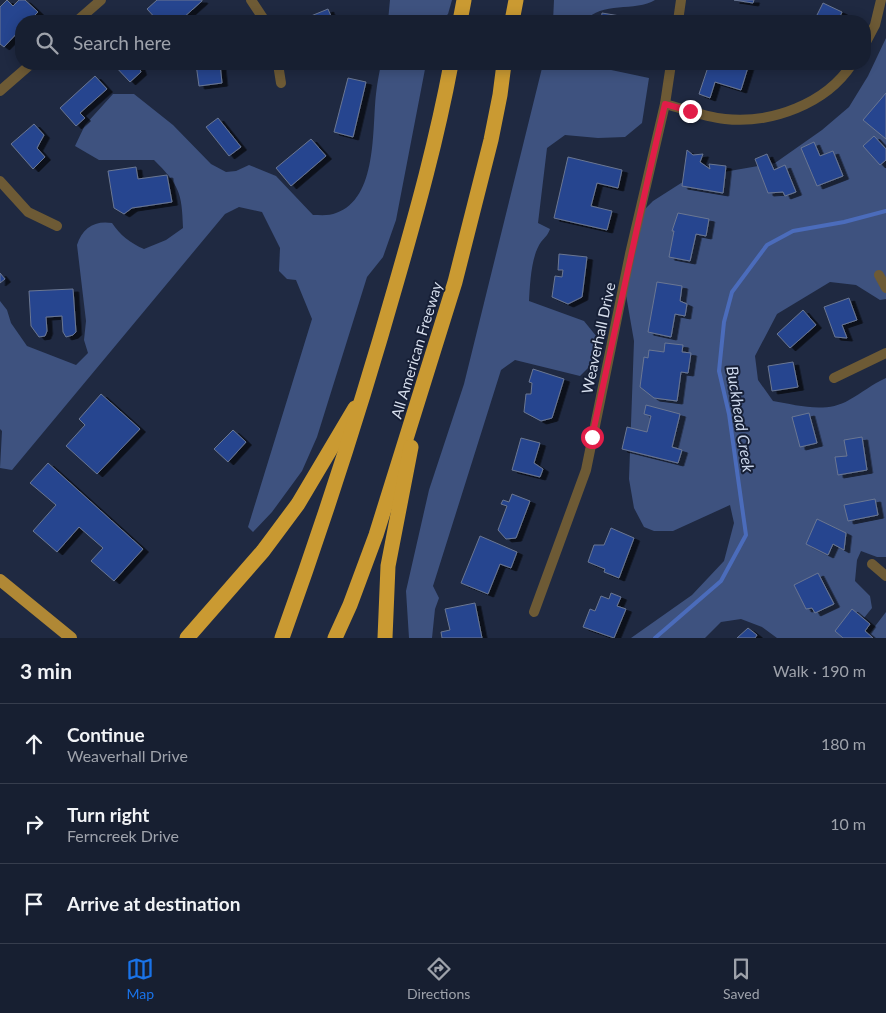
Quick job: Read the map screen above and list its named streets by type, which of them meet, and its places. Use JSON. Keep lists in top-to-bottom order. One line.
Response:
{"streets":{"highway":["All American Freeway"],"street":["Weaverhall Drive"]},"water":["Buckhead Creek"],"page":{"search":"Search here","heading":["3 min","Walk · 190 m"],"list":[["Continue","Weaverhall Drive","180 m"],["Turn right","Ferncreek Drive","10 m"],"Arrive at destination"],"nav":["Map","Directions","Saved"]}}
